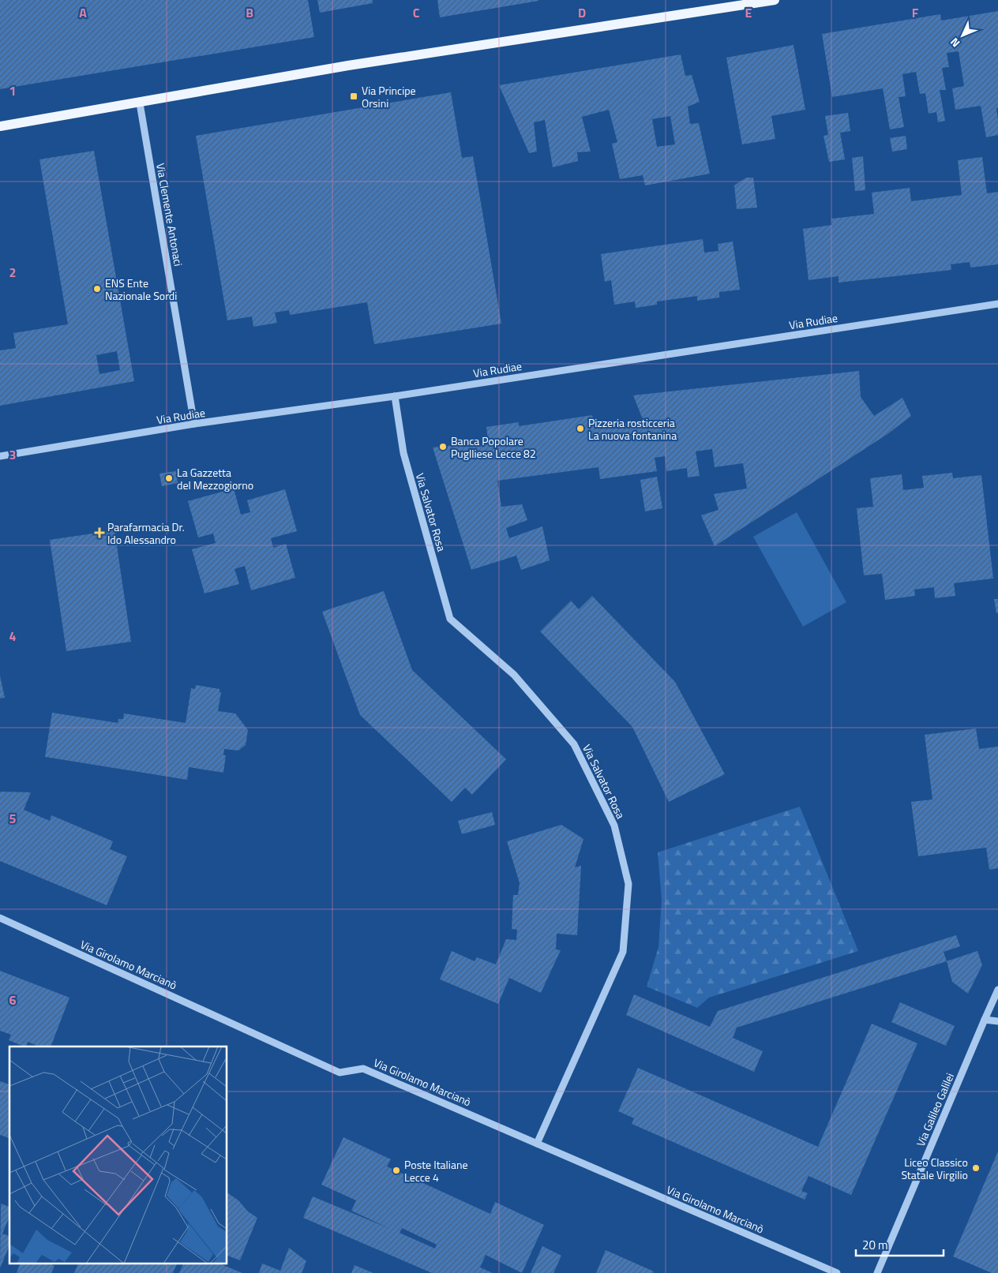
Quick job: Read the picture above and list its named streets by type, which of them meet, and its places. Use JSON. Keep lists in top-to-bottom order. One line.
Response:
{"streets":{"street":["Via Clemente Antonaci","Via Rudiae","Via Salvator Rosa","Via Girolamo Marcianò","Via Galileo Galilei"]},"crossings":[["Via Clemente Antonaci","Via Rudiae"],["Via Rudiae","Via Salvator Rosa"],["Via Salvator Rosa","Via Girolamo Marcianò"]],"places":{"transit":["Via Principe Orsini"],"other":["ENS Ente Nazionale Sordi","Pizzeria rosticceria La nuova fontanina","Banca Popolare Puglliese Lecce 82","La Gazzetta del Mezzogiorno","Liceo Classico Statale Virgilio","Poste Italiane Lecce 4"],"health":["Parafarmacia Dr. Ido Alessandro"]},"scale_bar":"20 m","north":"bottom left","grid":{"columns":["A","B","C","D","E","F"],"rows":["1","2","3","4","5","6"]}}
